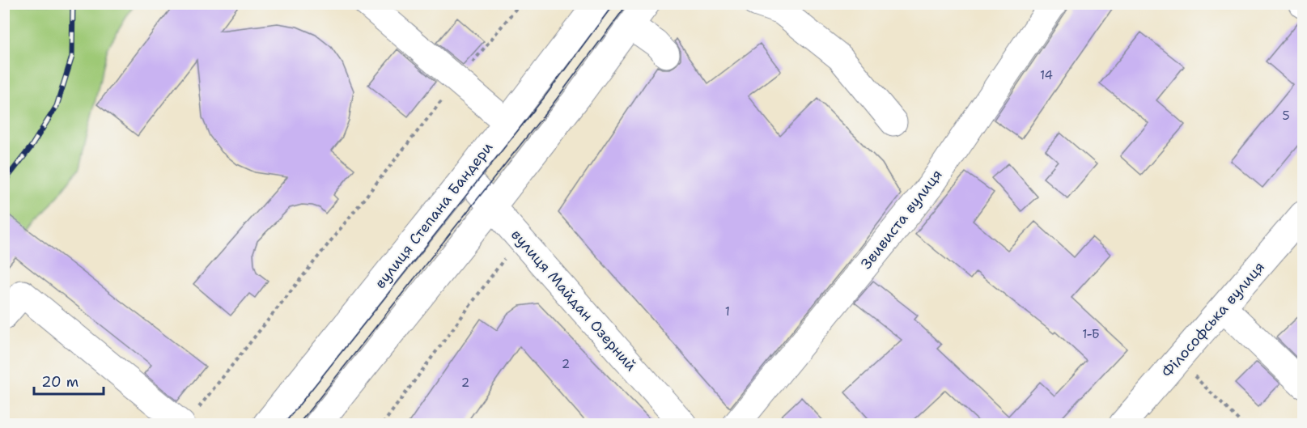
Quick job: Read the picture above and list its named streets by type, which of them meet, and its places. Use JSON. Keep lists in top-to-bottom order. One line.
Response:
{"streets":{"street":["вулиця Степана Бандери","Звивиста вулиця","вулиця Майдан Озерний","Філософська вулиця"]},"crossings":[["вулиця Степана Бандери","вулиця Майдан Озерний"]],"house_numbers":["14","5","1","1-Б","2","2"],"scale_bar":"20 m"}
